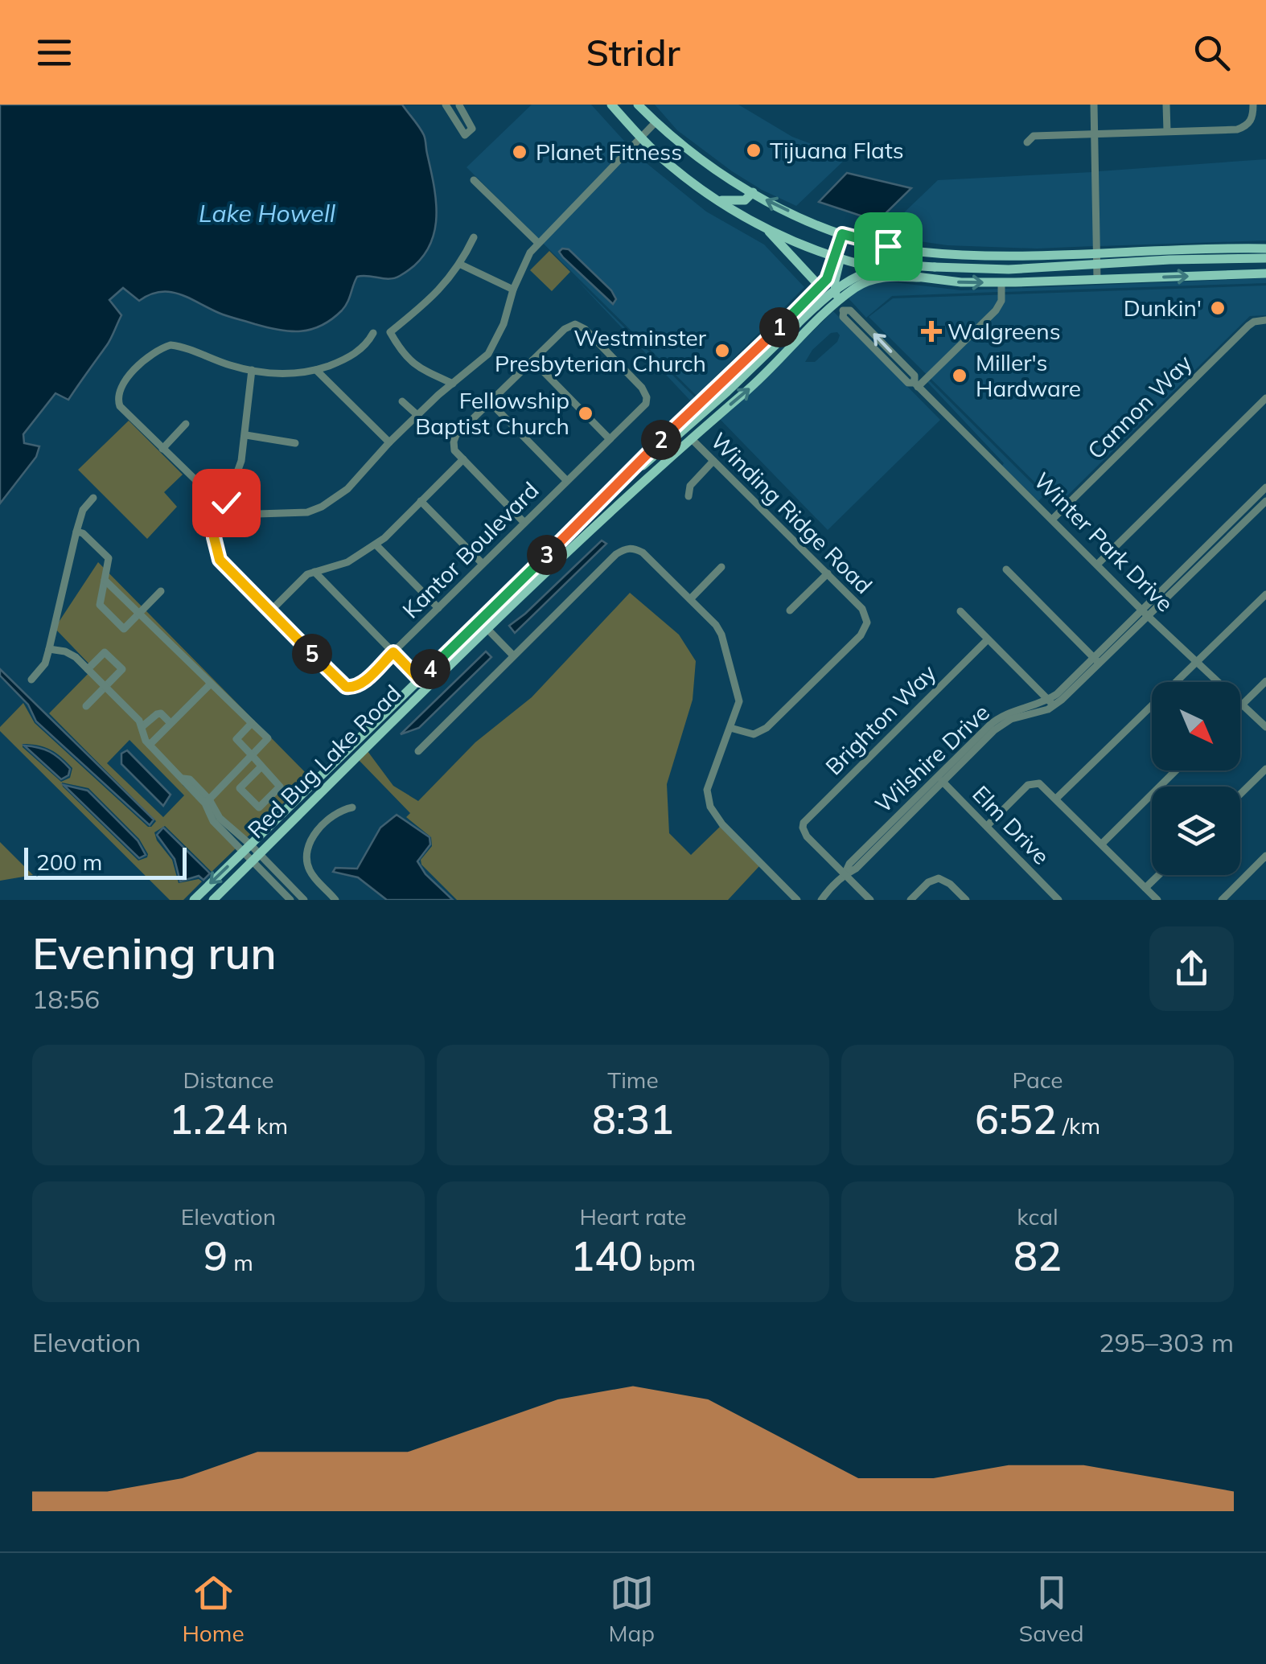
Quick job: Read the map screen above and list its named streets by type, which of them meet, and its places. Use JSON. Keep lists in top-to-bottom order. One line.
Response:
{"streets":{"main road":["Winter Park Drive","Red Bug Lake Road"],"street":["Cannon Way","Winding Ridge Road","Kantor Boulevard","Brighton Way","Wilshire Drive","Elm Drive"]},"crossings":[["Cannon Way","Winter Park Drive"],["Winding Ridge Road","Red Bug Lake Road"],["Winter Park Drive","Wilshire Drive"],["Winter Park Drive","Red Bug Lake Road"],["Brighton Way","Wilshire Drive"],["Wilshire Drive","Elm Drive"]],"water":["Lake Howell"],"places":{"other":["Tijuana Flats","Planet Fitness","Dunkin'","Westminster Presbyterian Church","Miller's Hardware","Fellowship Baptist Church"],"health":["Walgreens"]},"scale_bar":"200 m","north":"bottom right","page":{"header":"Stridr","pins":["1","2","3","5","4"],"scale":"200 m","heading":["Evening run","18:56"],"stats":[["Distance","1.24 km"],["Time","8:31"],["Pace","6:52 /km"],["Elevation","9 m"],["Heart rate","140 bpm"],["kcal","82"]],"chart":["Elevation","295–303 m"],"tabs":["Home","Map","Saved"]}}
